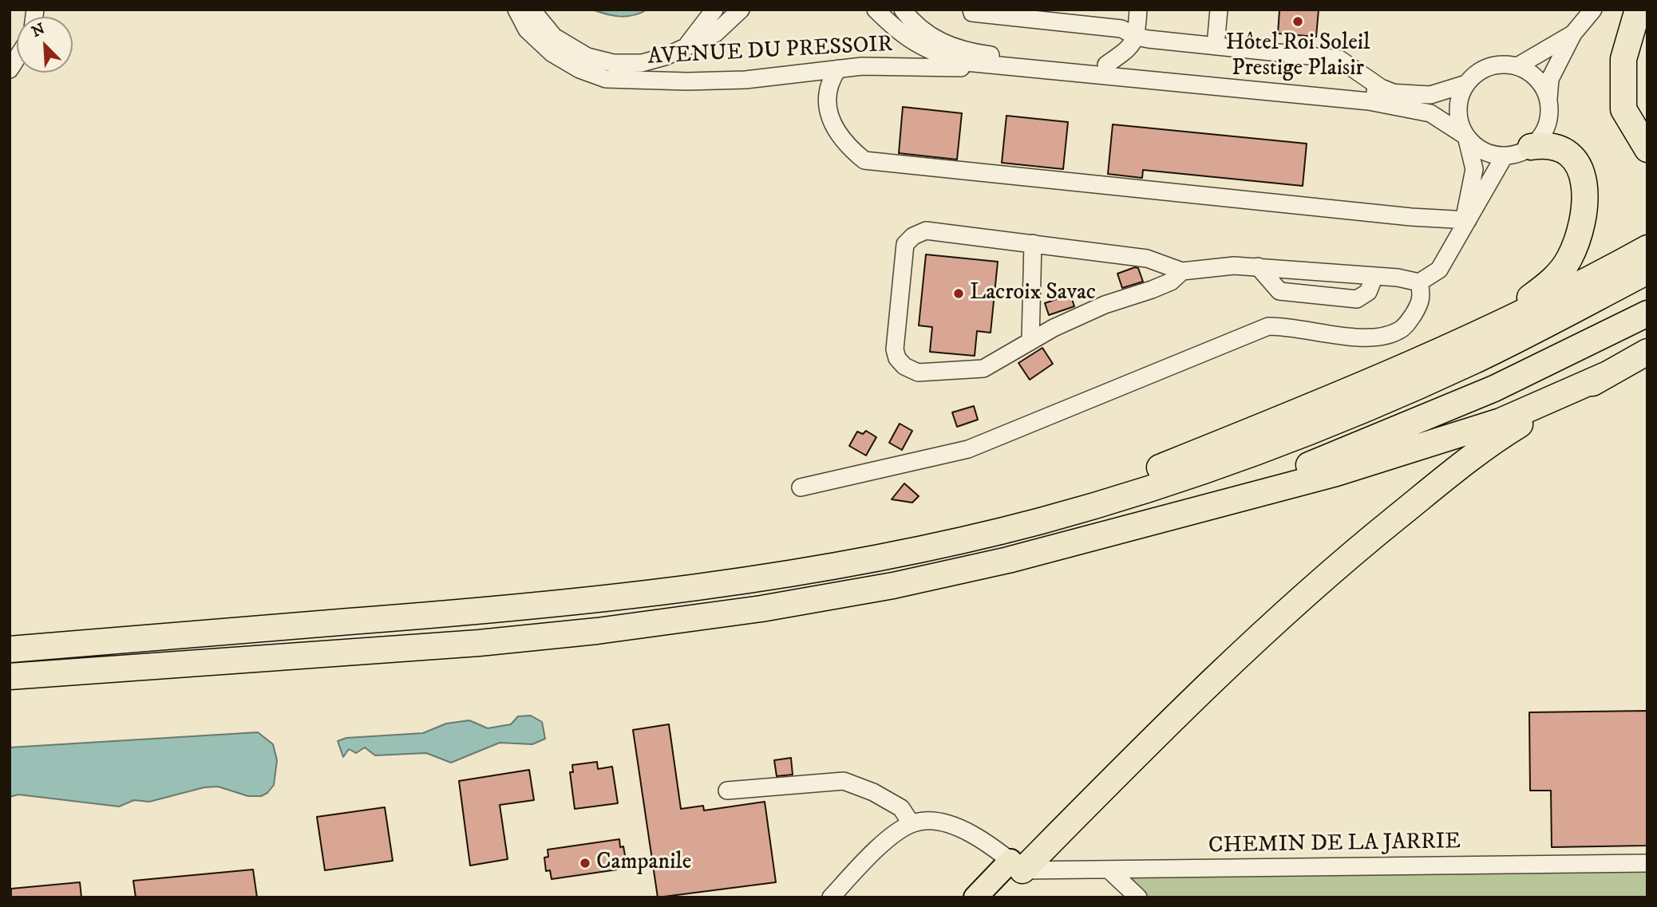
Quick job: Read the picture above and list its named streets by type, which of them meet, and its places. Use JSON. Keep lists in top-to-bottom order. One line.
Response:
{"streets":{"street":["AVENUE DU PRESSOIR","CHEMIN DE LA JARRIE"]},"places":["Hôtel Roi Soleil Prestige Plaisir","Lacroix Savac","Campanile"],"north":"top left"}
